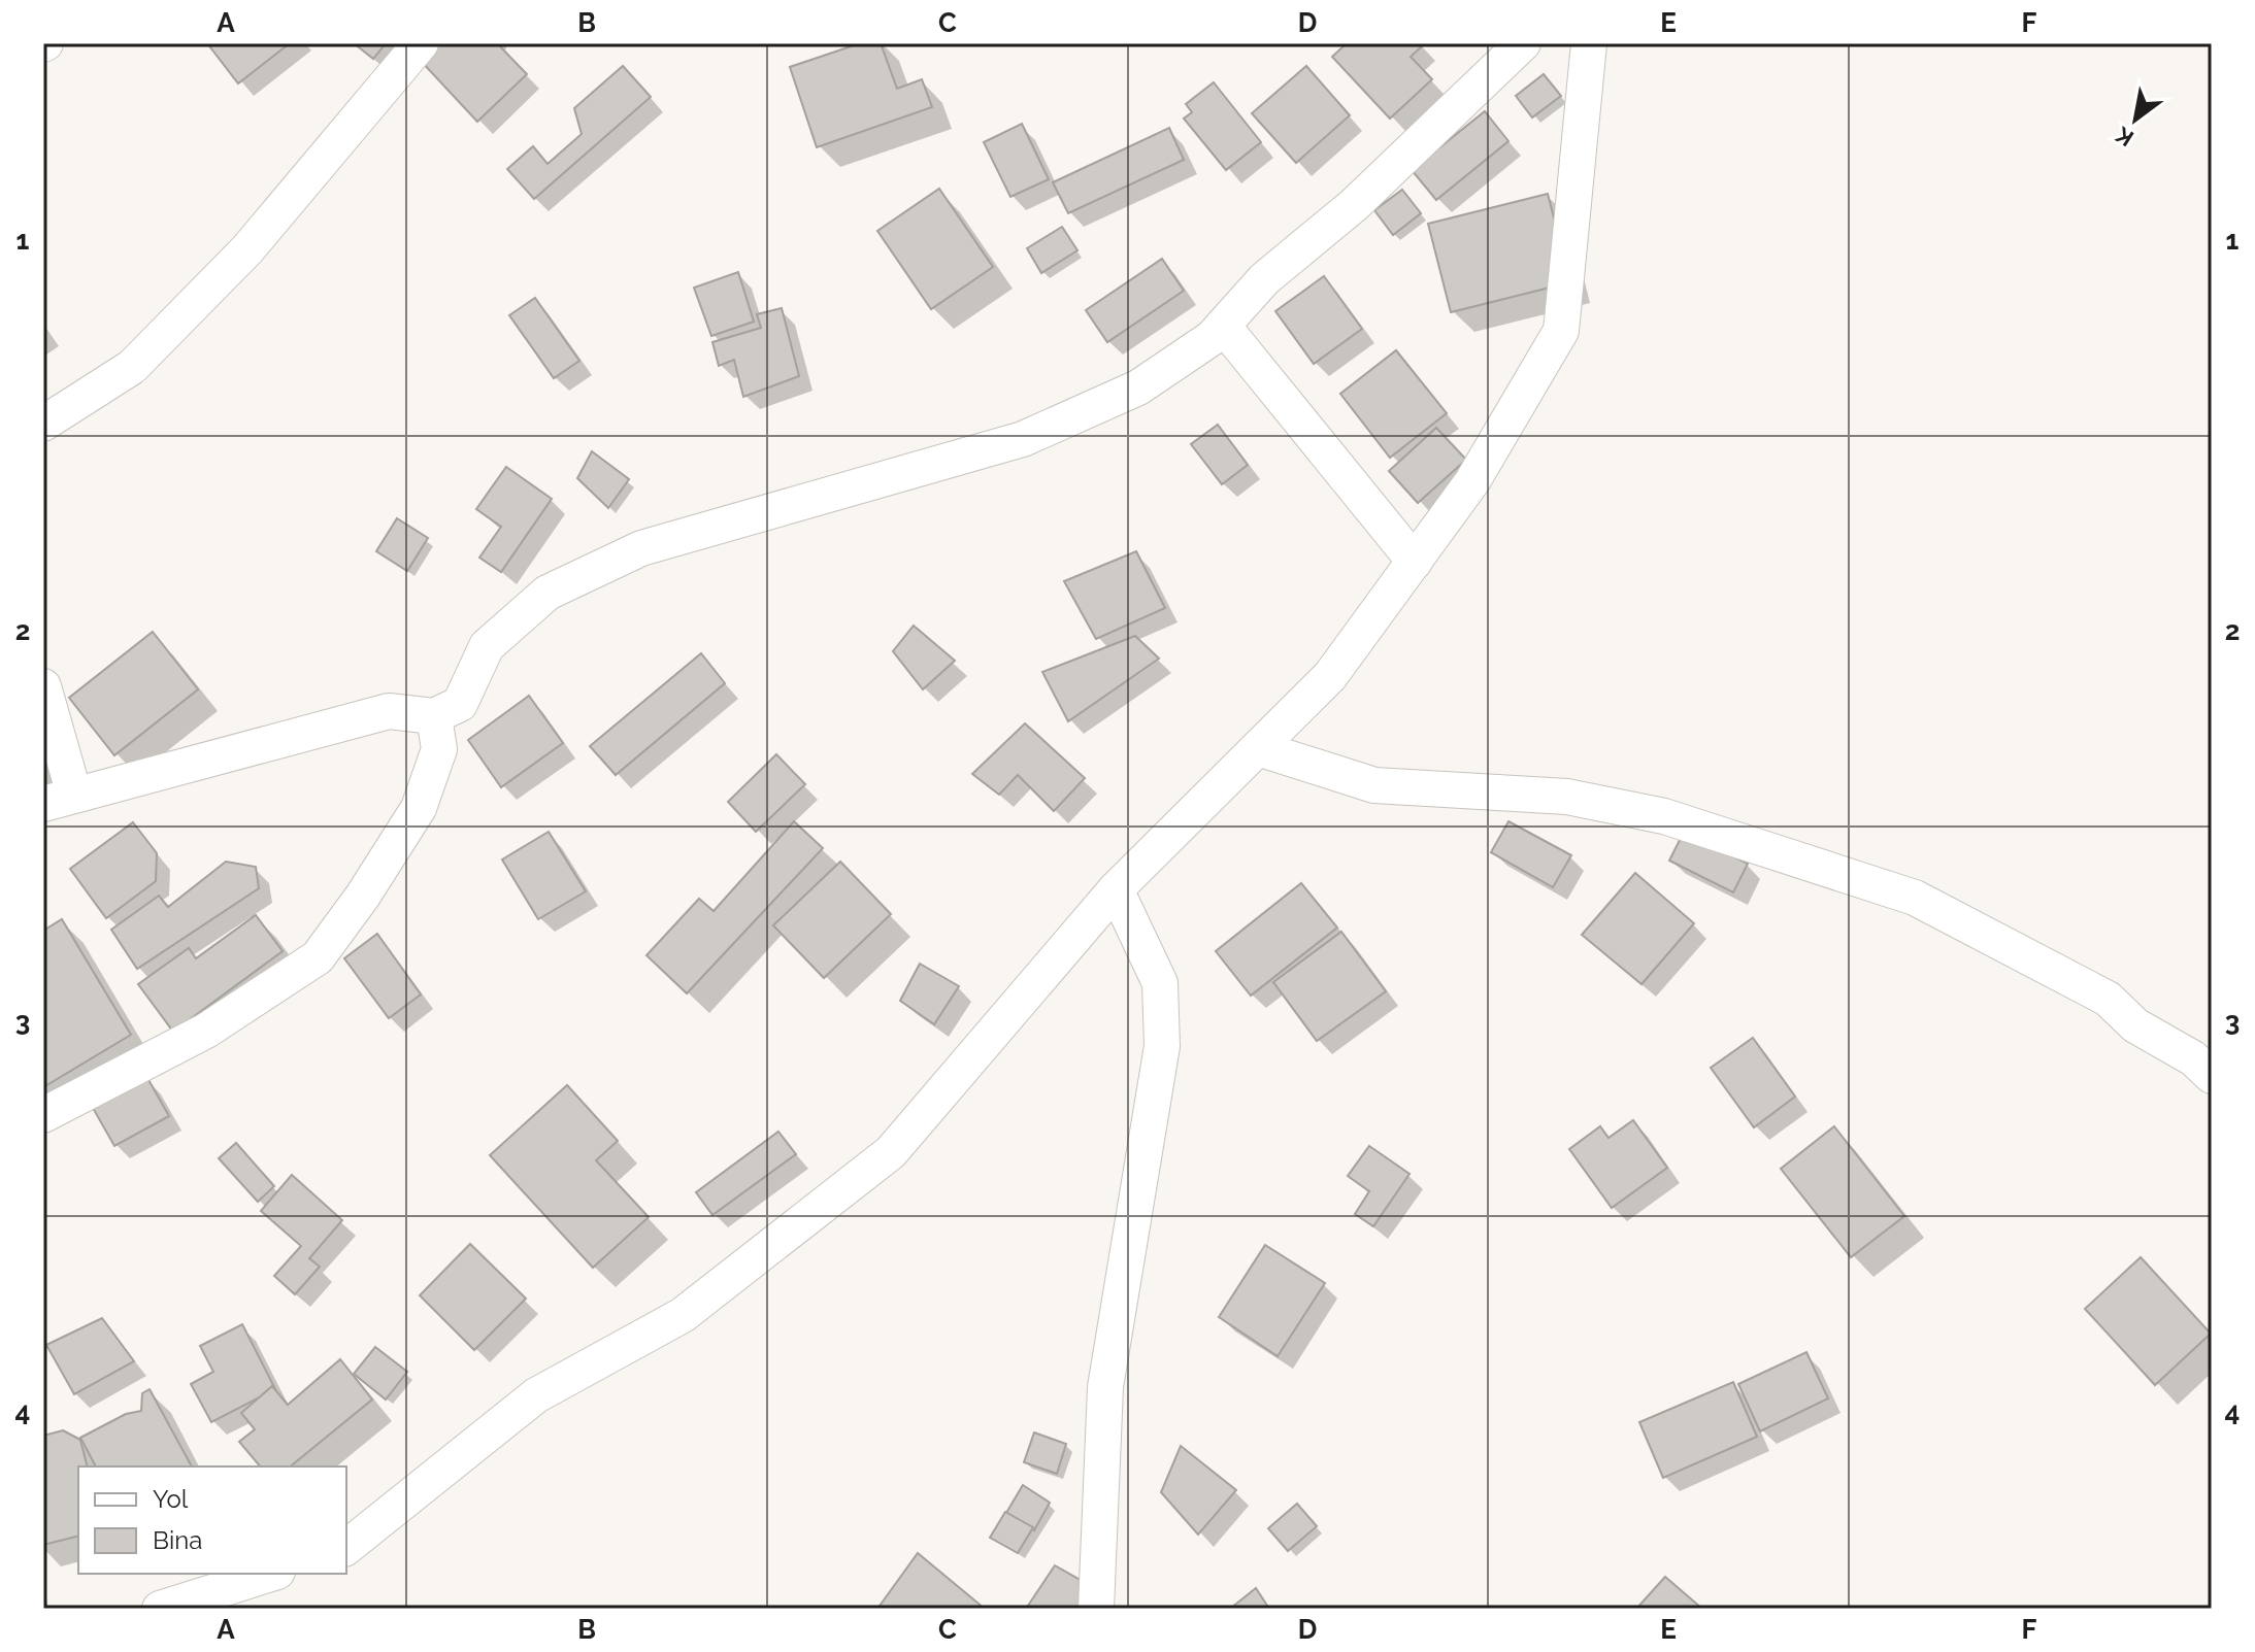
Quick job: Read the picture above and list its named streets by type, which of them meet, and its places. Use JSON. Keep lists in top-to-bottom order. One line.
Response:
{"legend":["Yol","Bina"],"north":"bottom left","grid":{"columns":["A","B","C","D","E","F"],"rows":["1","2","3","4"]}}
